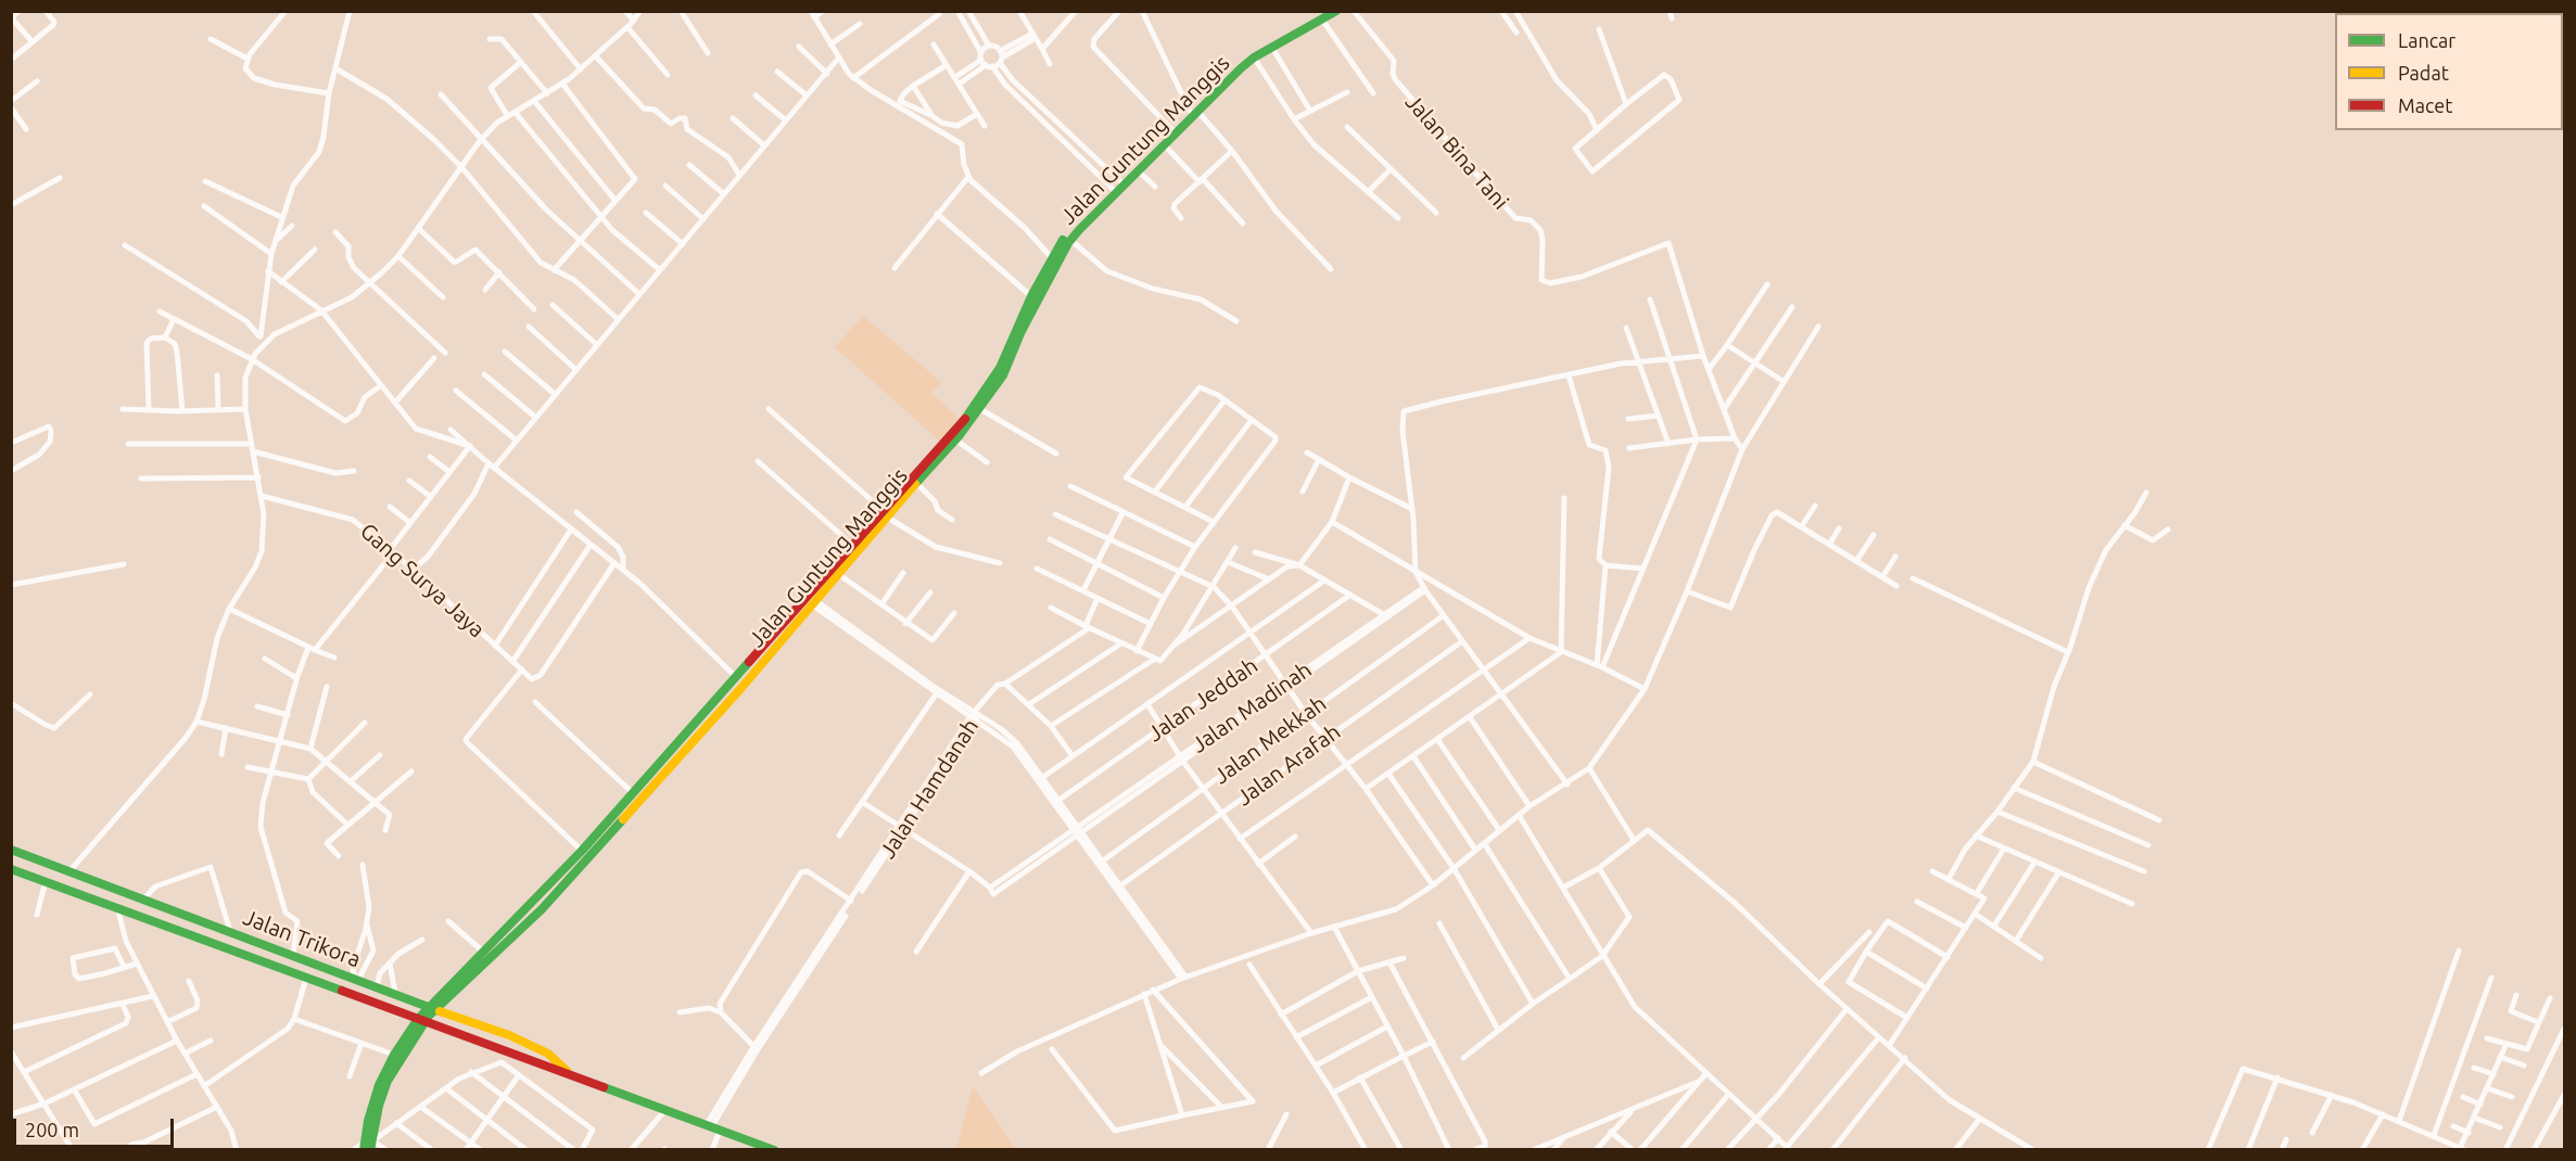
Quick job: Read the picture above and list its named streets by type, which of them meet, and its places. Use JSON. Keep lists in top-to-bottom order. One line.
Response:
{"streets":{"street":["Jalan Guntung Manggis","Jalan Bina Tani","Gang Surya Jaya","Jalan Jeddah","Jalan Madinah","Jalan Mekkah","Jalan Arafah","Jalan Hamdanah","Jalan Trikora"]},"crossings":[["Jalan Guntung Manggis","Jalan Trikora"],["Jalan Hamdanah","Jalan Trikora"]],"legend":["Lancar","Padat","Macet"],"scale_bar":"200 m"}
